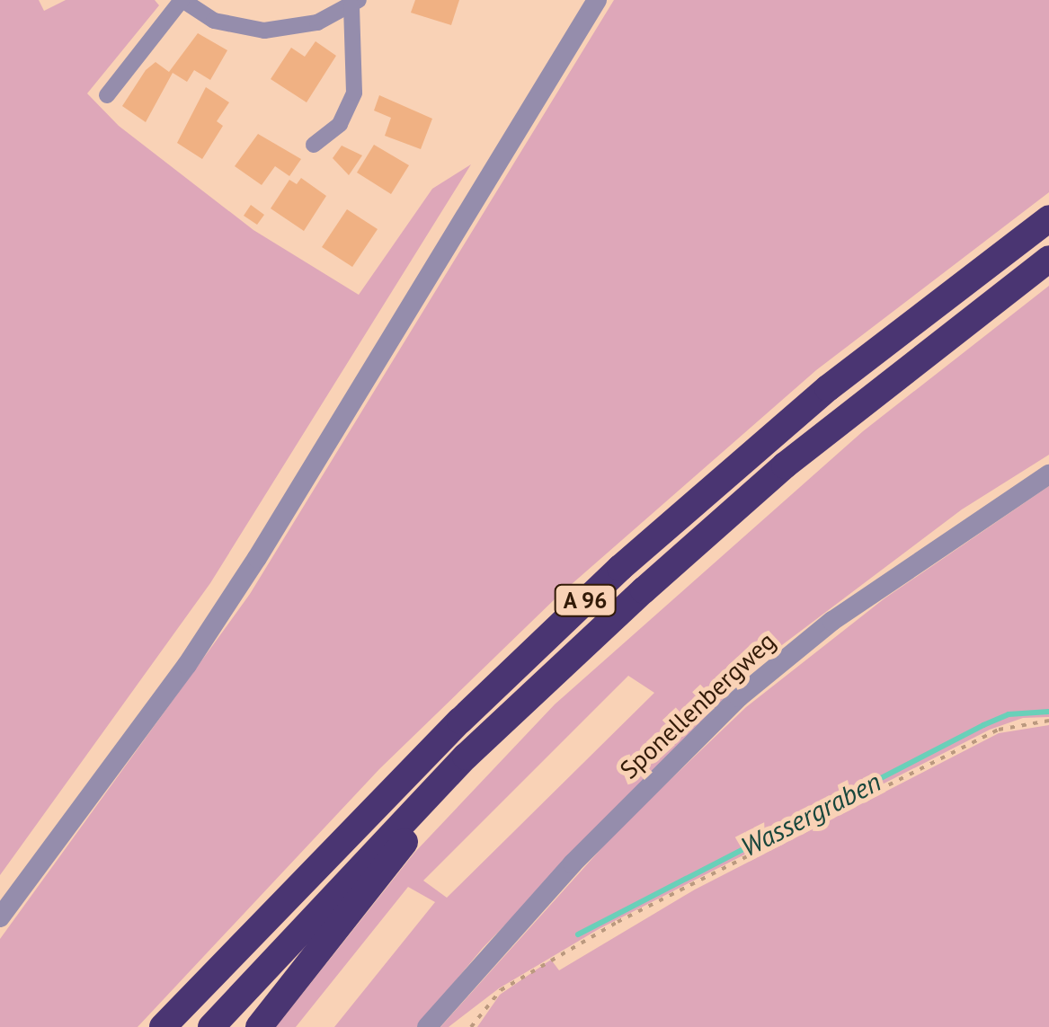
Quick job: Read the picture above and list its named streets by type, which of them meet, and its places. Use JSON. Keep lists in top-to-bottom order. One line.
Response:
{"streets":{"highway":["A 96"],"street":["Sponellenbergweg"]},"water":["Wassergraben"]}
